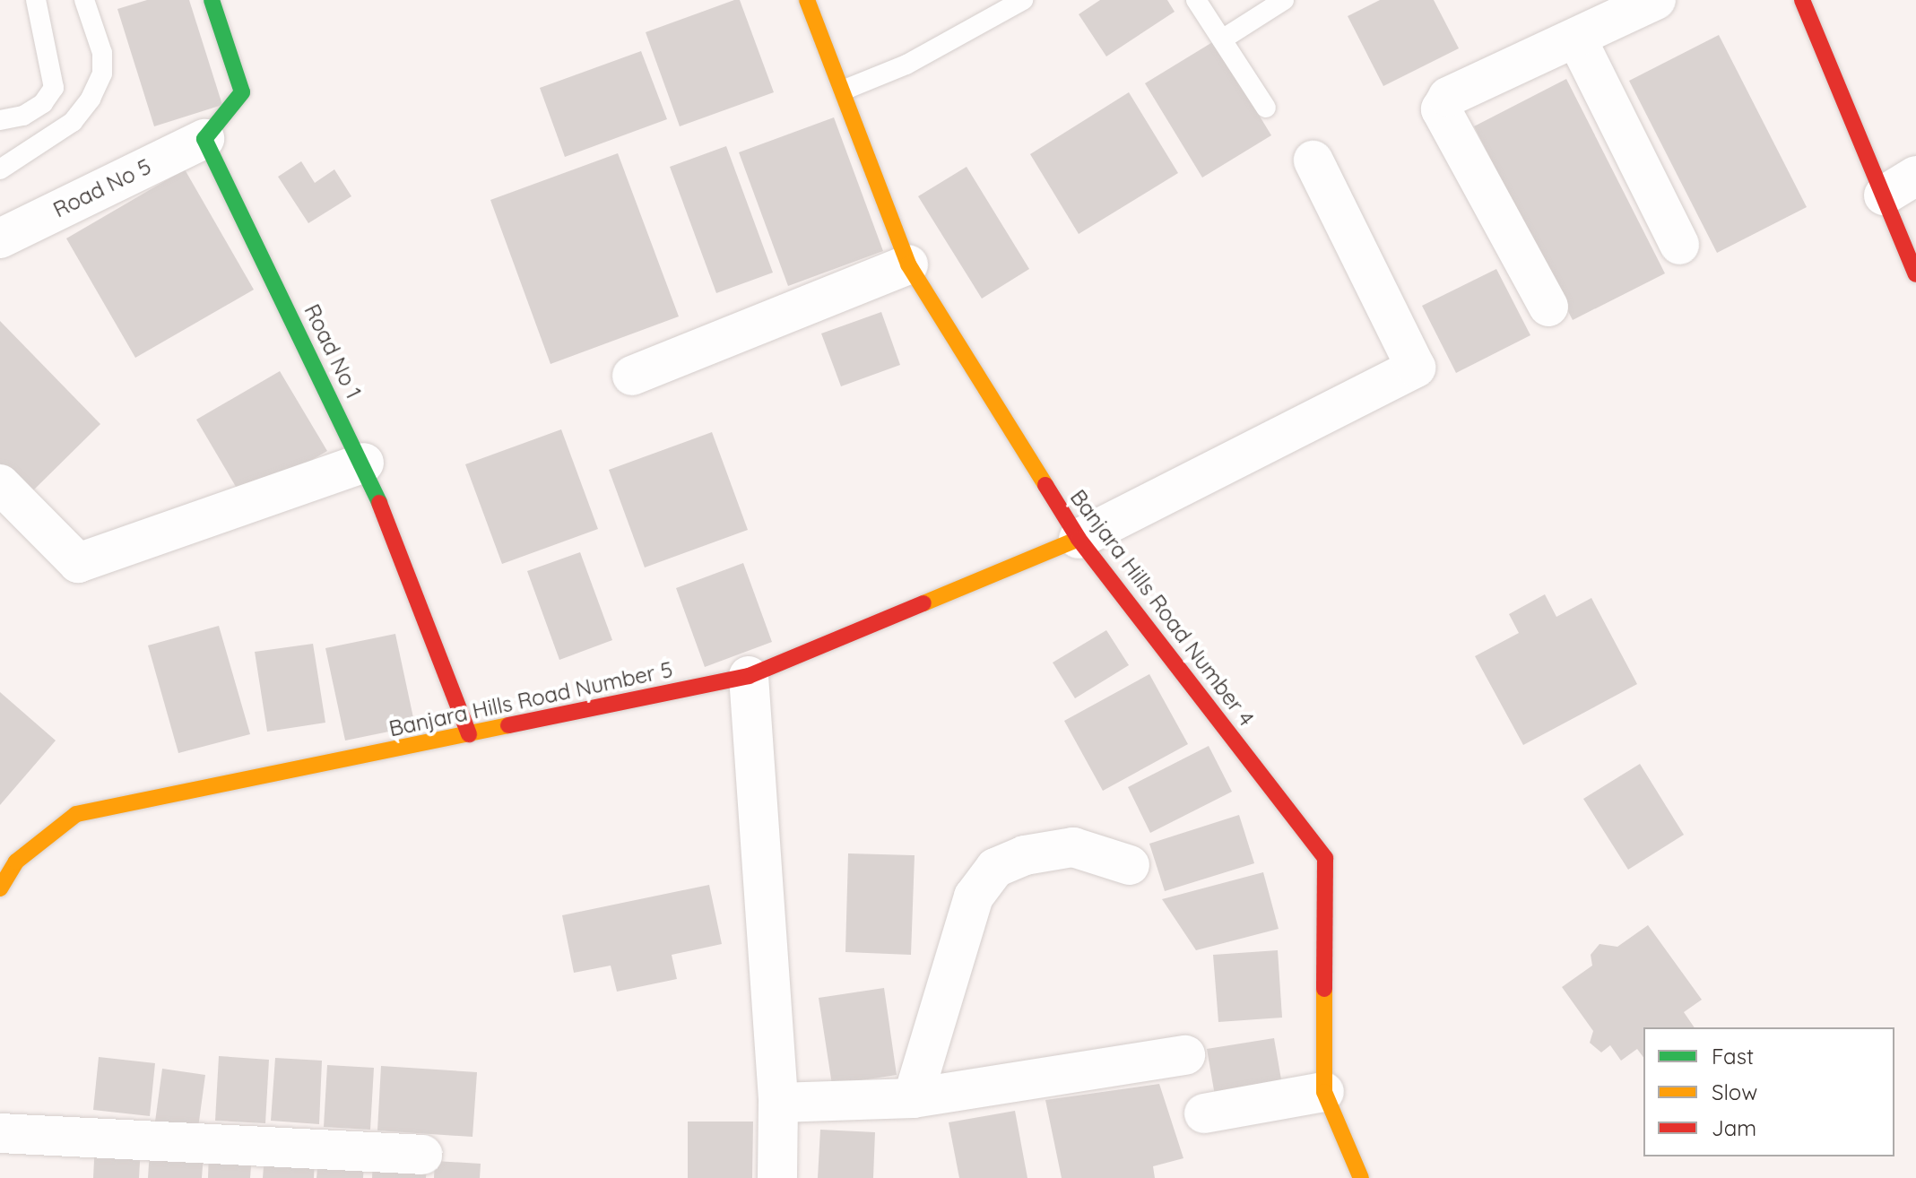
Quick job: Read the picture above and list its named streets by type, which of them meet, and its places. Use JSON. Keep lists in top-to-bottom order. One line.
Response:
{"streets":{"street":["Road No 5","Road No 1","Banjara Hills Road Number 4","Banjara Hills Road Number 5"]},"crossings":[["Road No 5","Road No 1"],["Road No 1","Banjara Hills Road Number 5"],["Banjara Hills Road Number 4","Banjara Hills Road Number 5"]],"legend":["Fast","Slow","Jam"]}
